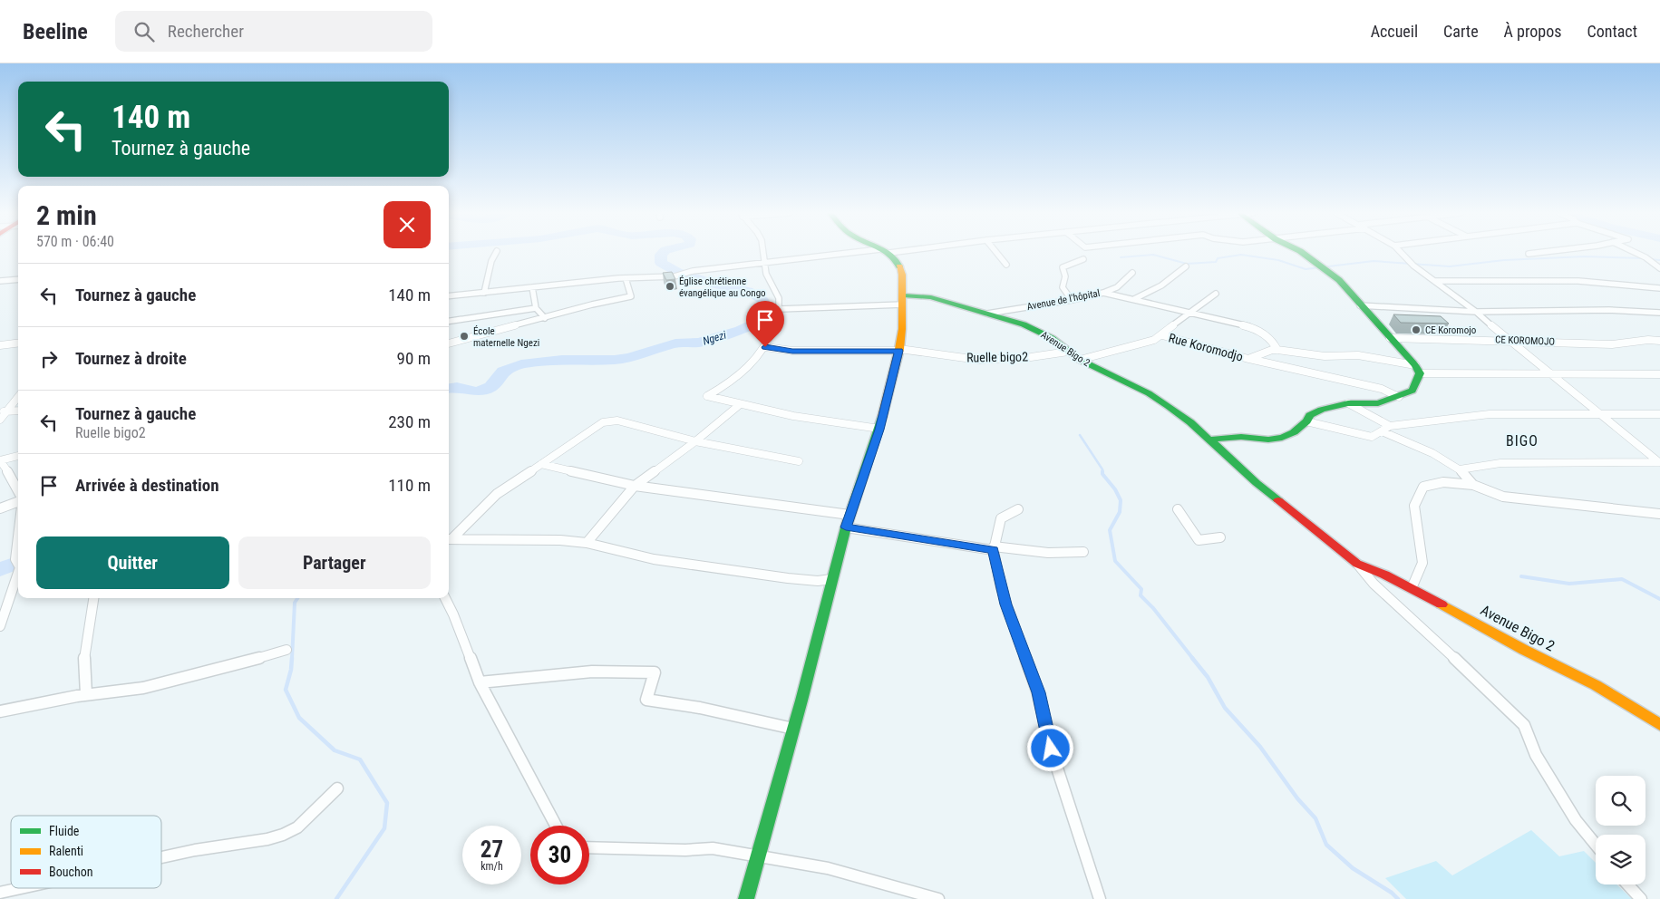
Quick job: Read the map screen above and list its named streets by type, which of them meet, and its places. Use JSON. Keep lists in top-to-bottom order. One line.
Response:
{"streets":{"street":["Avenue de l'hôpital","CE KOROMOJO","Rue Koromodjo","Avenue Bigo 2","Ruelle bigo2"]},"crossings":[["Avenue de l'hôpital","Avenue Bigo 2"],["Rue Koromodjo","Avenue Bigo 2"],["Avenue Bigo 2","Ruelle bigo2"]],"districts":["BIGO"],"water":["Ngezi"],"places":["Église chrétienne évangélique au Congo","CE Koromojo","École maternelle Ngezi"],"legend":["Fluide","Ralenti","Bouchon"],"page":{"header":"Beeline","search":"Rechercher","nav":["Accueil","Carte","À propos","Contact"],"turn":["140 m","Tournez à gauche"],"heading":["2 min","570 m · 06:40"],"list":[{"name":"Tournez à gauche","value":"140 m"},{"name":"Tournez à droite","value":"90 m"},{"name":"Tournez à gauche","note":"Ruelle bigo2","value":"230 m"},{"name":"Arrivée à destination","value":"110 m"}],"buttons":["Quitter","Partager"],"speed":"27 km/h","limit":"30"}}
